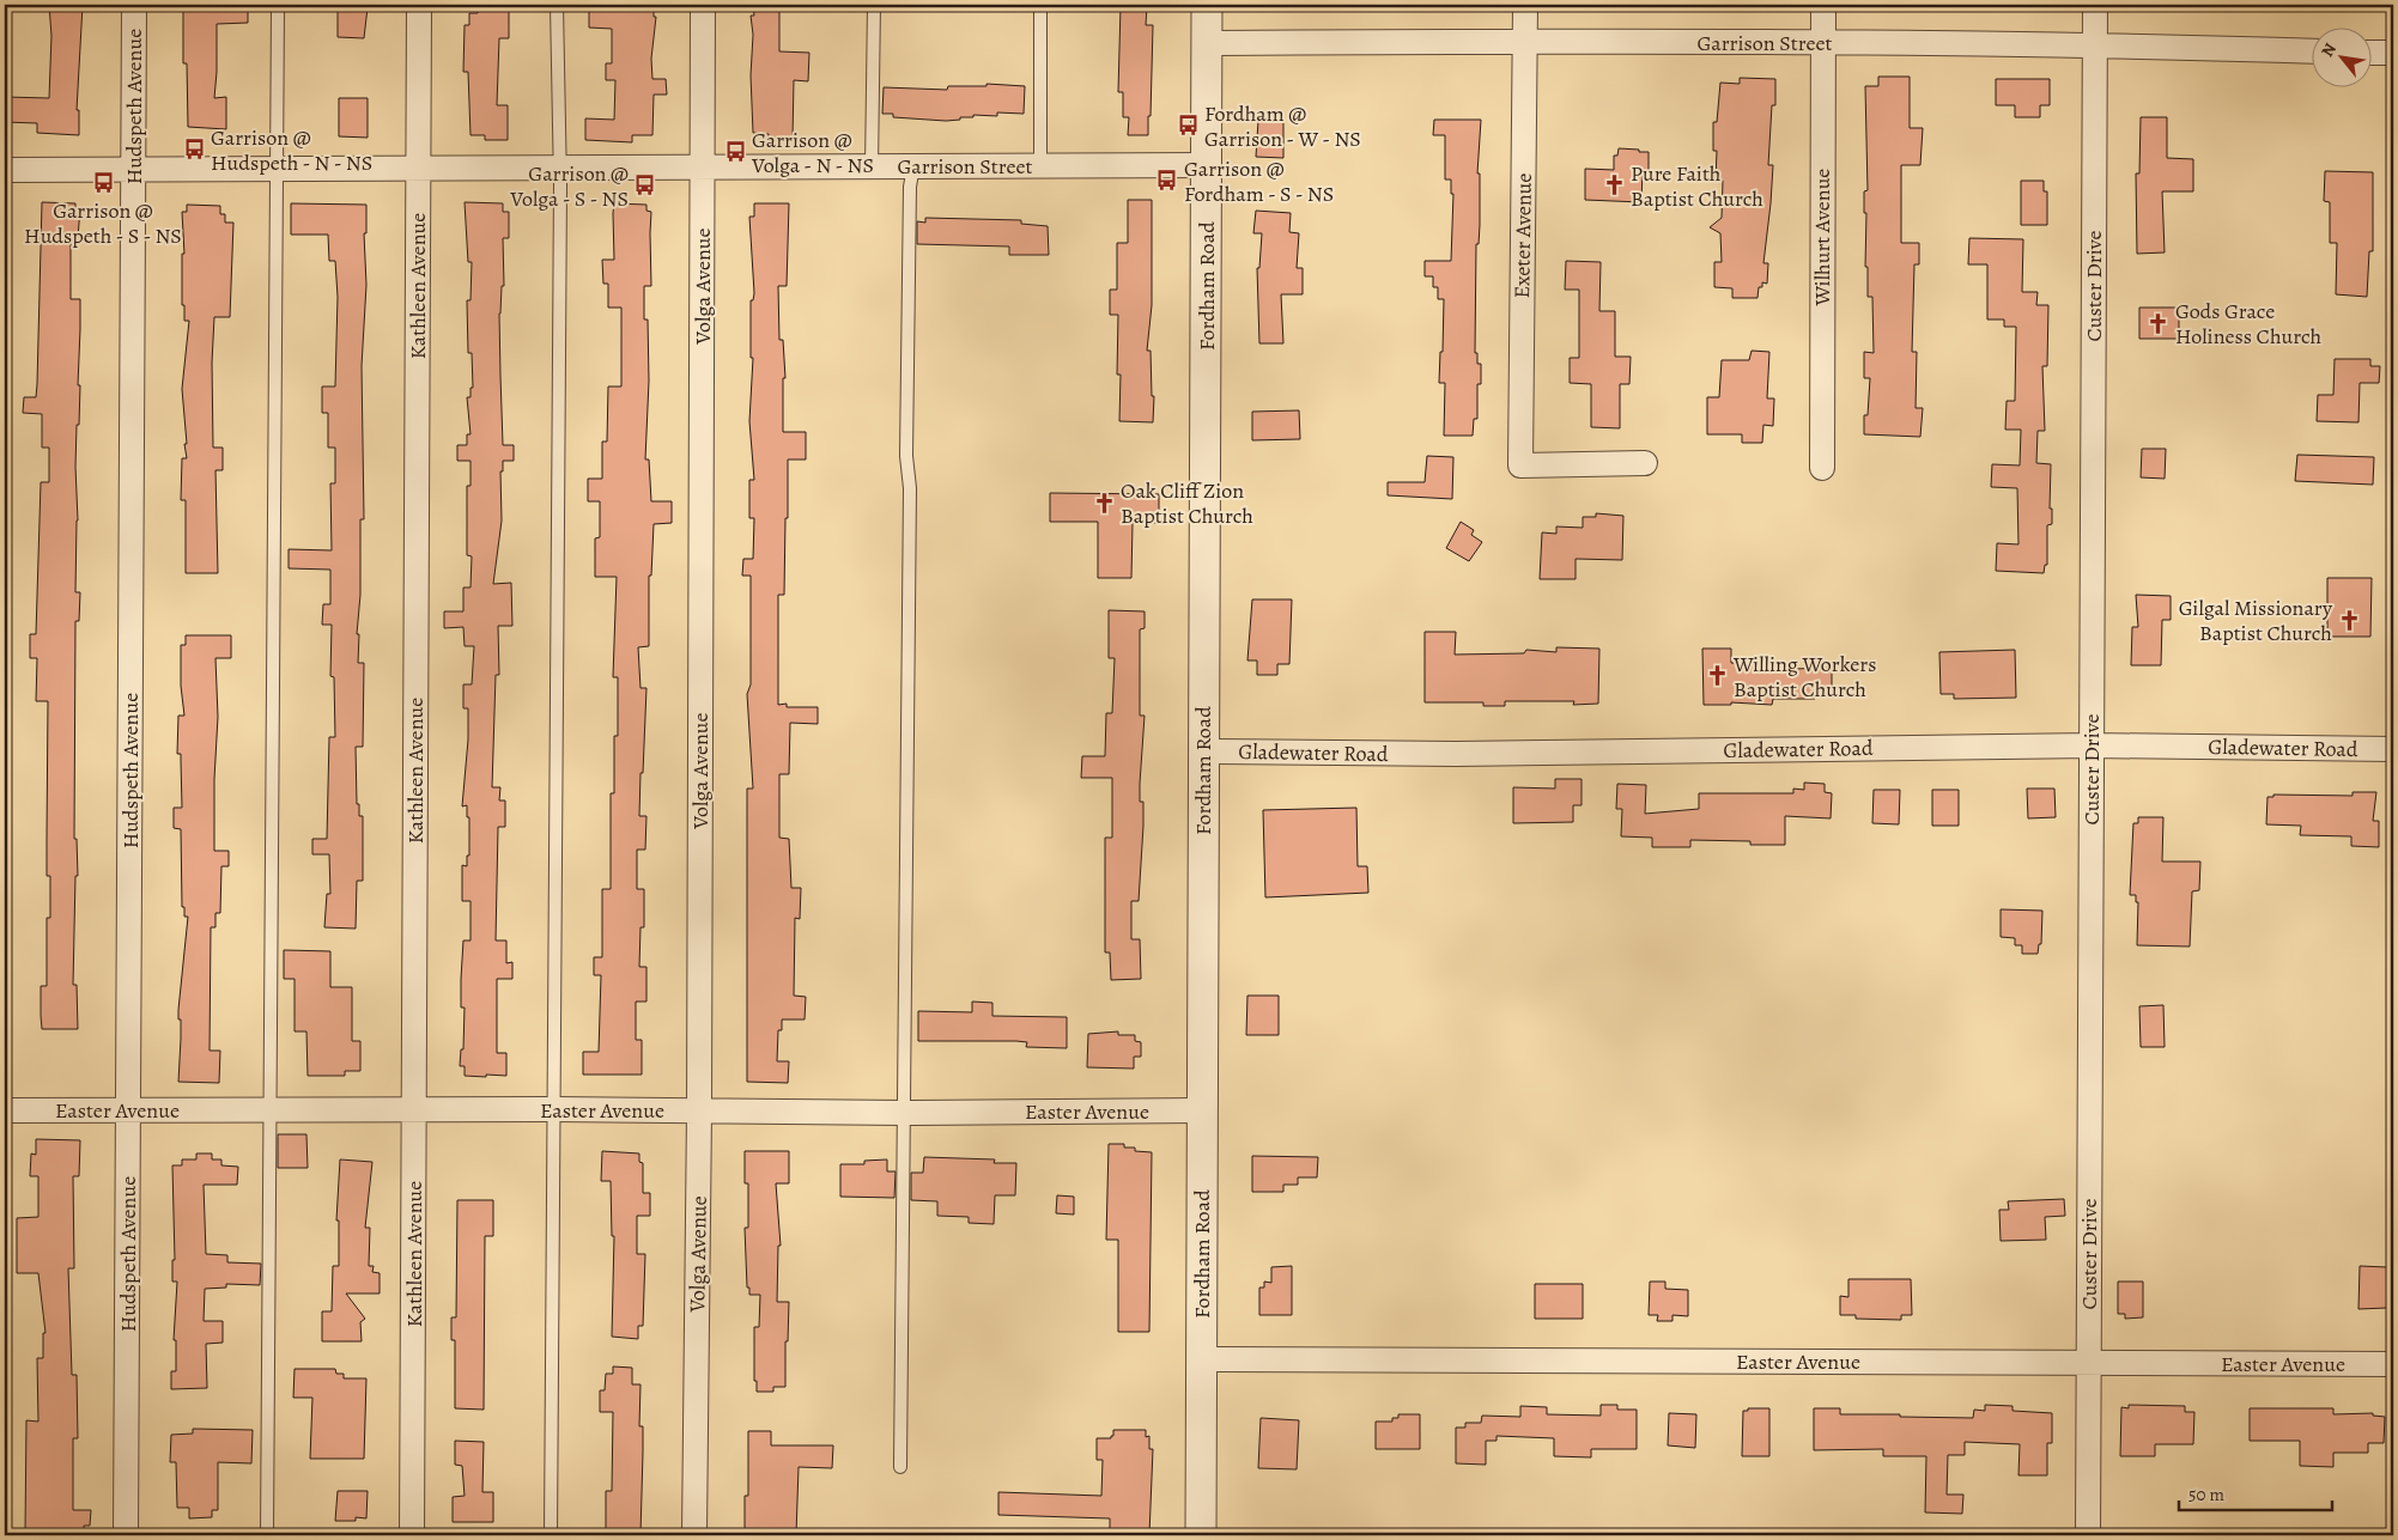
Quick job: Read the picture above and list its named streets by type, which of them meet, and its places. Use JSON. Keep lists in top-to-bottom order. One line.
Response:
{"streets":{"street":["Garrison Street","Hudspeth Avenue","Exeter Avenue","Wilhurt Avenue","Kathleen Avenue","Volga Avenue","Fordham Road","Custer Drive","Gladewater Road","Easter Avenue"]},"crossings":[["Garrison Street","Hudspeth Avenue"],["Garrison Street","Exeter Avenue"],["Garrison Street","Wilhurt Avenue"],["Garrison Street","Kathleen Avenue"],["Garrison Street","Volga Avenue"],["Garrison Street","Fordham Road"],["Garrison Street","Custer Drive"],["Hudspeth Avenue","Easter Avenue"],["Kathleen Avenue","Easter Avenue"],["Volga Avenue","Easter Avenue"],["Fordham Road","Gladewater Road"],["Fordham Road","Easter Avenue"],["Custer Drive","Gladewater Road"],["Custer Drive","Easter Avenue"]],"places":{"bus stop":["Fordham @ Garrison - W - NS","Garrison @ Hudspeth - N - NS","Garrison @ Volga - N - NS","Garrison @ Fordham - S - NS","Garrison @ Hudspeth - S - NS","Garrison @ Volga - S - NS"],"church":["Pure Faith Baptist Church","Gods Grace Holiness Church","Oak Cliff Zion Baptist Church","Gilgal Missionary Baptist Church","Willing Workers Baptist Church"]},"scale_bar":"50 m","north":"top left"}
